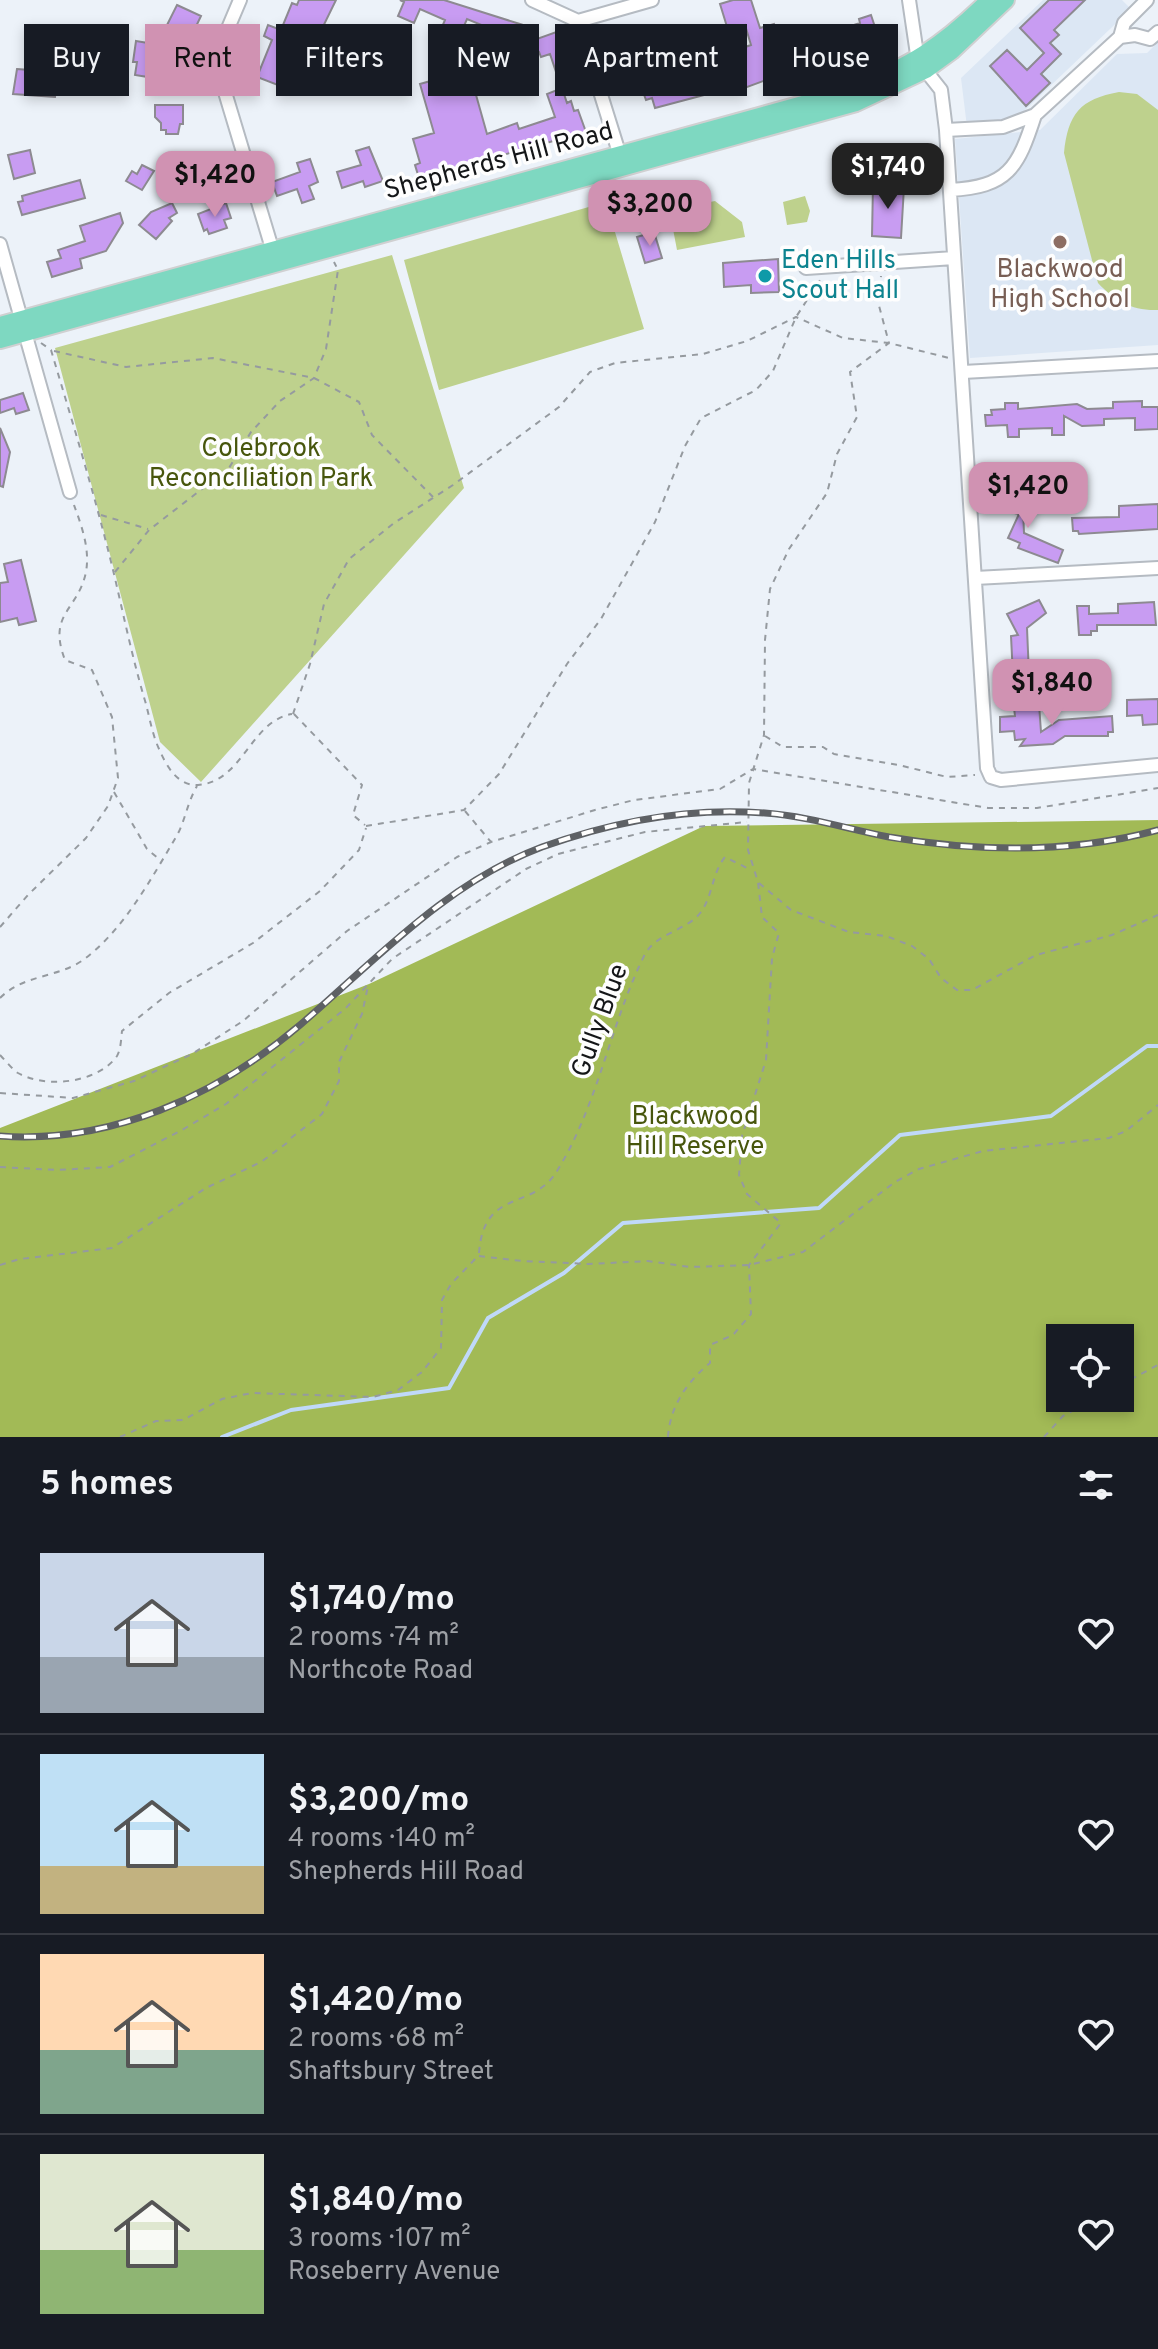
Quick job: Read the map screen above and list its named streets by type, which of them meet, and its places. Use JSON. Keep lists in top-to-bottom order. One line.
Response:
{"streets":{"main road":["Shepherds Hill Road"],"path":["Gully Blue"]},"parks":["Colebrook Reconciliation Park","Blackwood Hill Reserve"],"places":["Blackwood High School","Eden Hills Scout Hall"],"page":{"chip":["Buy","Rent","Filters","New","Apartment","House"],"price":["$1,740","$1,420","$3,200","$1,420","$1,840"],"heading":"5 homes","list":[{"name":"$1,740/mo","note":"2 rooms · 74 m² · Northcote Road"},{"name":"$3,200/mo","note":"4 rooms · 140 m² · Shepherds Hill Road"},{"name":"$1,420/mo","note":"2 rooms · 68 m² · Shaftsbury Street"},{"name":"$1,840/mo","note":"3 rooms · 107 m² · Roseberry Avenue"}]}}
